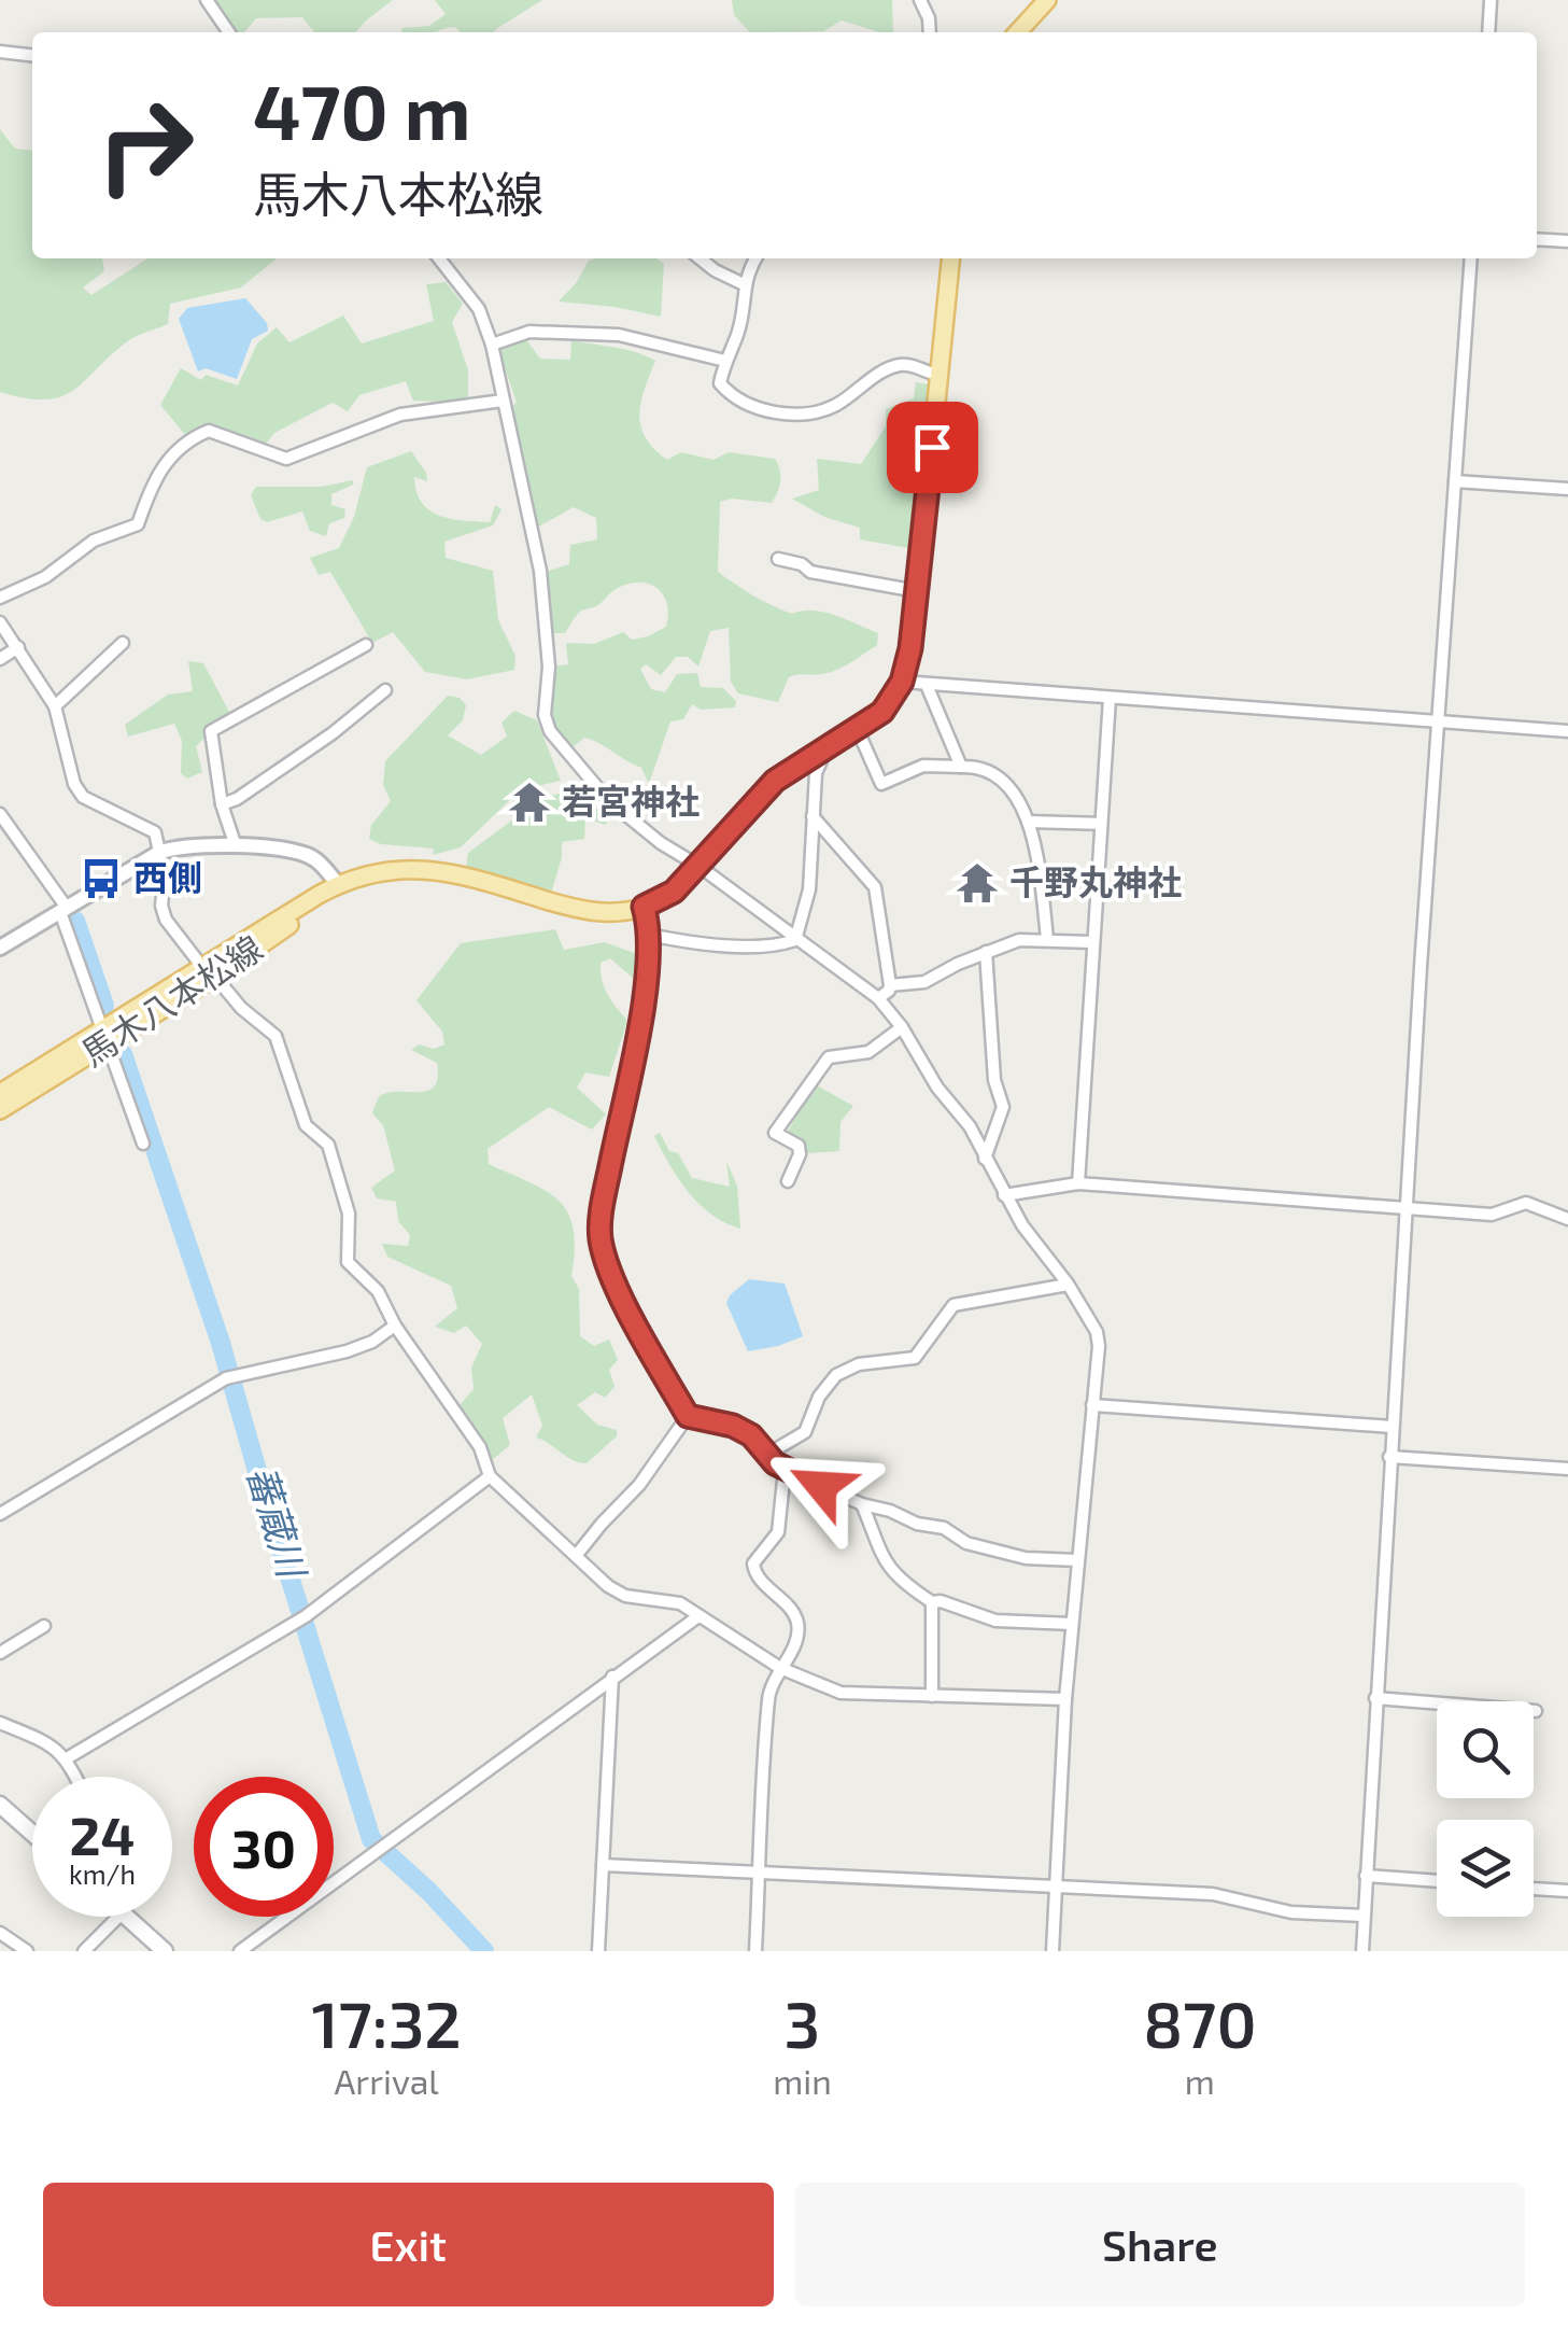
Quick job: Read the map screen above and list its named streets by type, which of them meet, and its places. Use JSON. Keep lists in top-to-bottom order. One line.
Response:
{"streets":{"main road":["馬木八本松線"]},"water":["蕃蔵川"],"places":{"temple":["若宮神社","千野丸神社"],"bus stop":["西側"]},"page":{"turn":["470 m","馬木八本松線"],"speed":"24 km/h","limit":"30","eta":["17:32","Arrival","3","min","870","m"],"buttons":["Exit","Share"]}}
